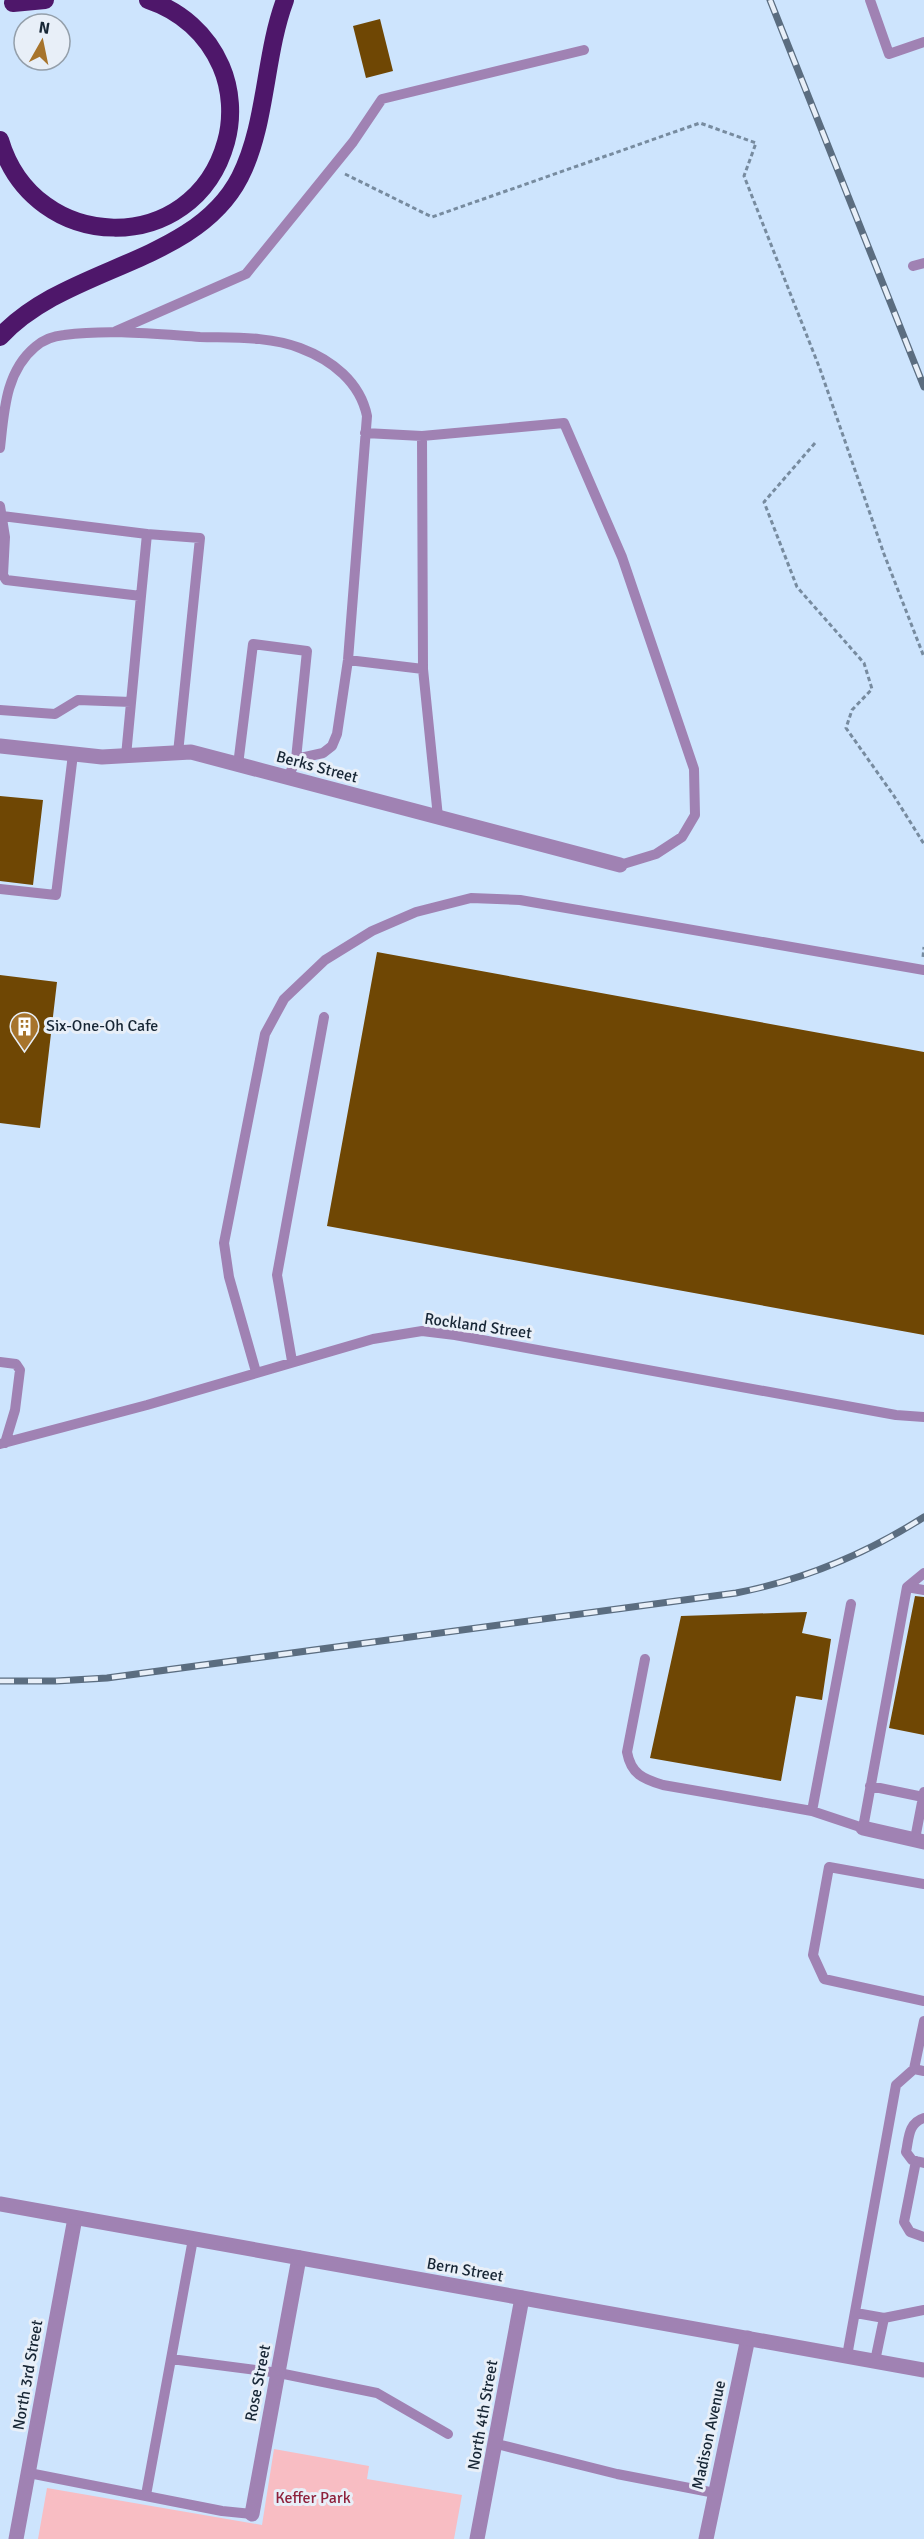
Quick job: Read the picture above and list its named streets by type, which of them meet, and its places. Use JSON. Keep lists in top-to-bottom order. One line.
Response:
{"streets":{"street":["Berks Street","Bern Street","North 3rd Street","Rose Street","North 4th Street","Madison Avenue"],"lane":["Rockland Street"]},"crossings":[["Bern Street","North 3rd Street"],["Bern Street","Rose Street"],["Bern Street","North 4th Street"],["Bern Street","Madison Avenue"]],"parks":["Keffer Park"],"places":{"building":["Six-One-Oh Cafe"]},"north":"top"}
